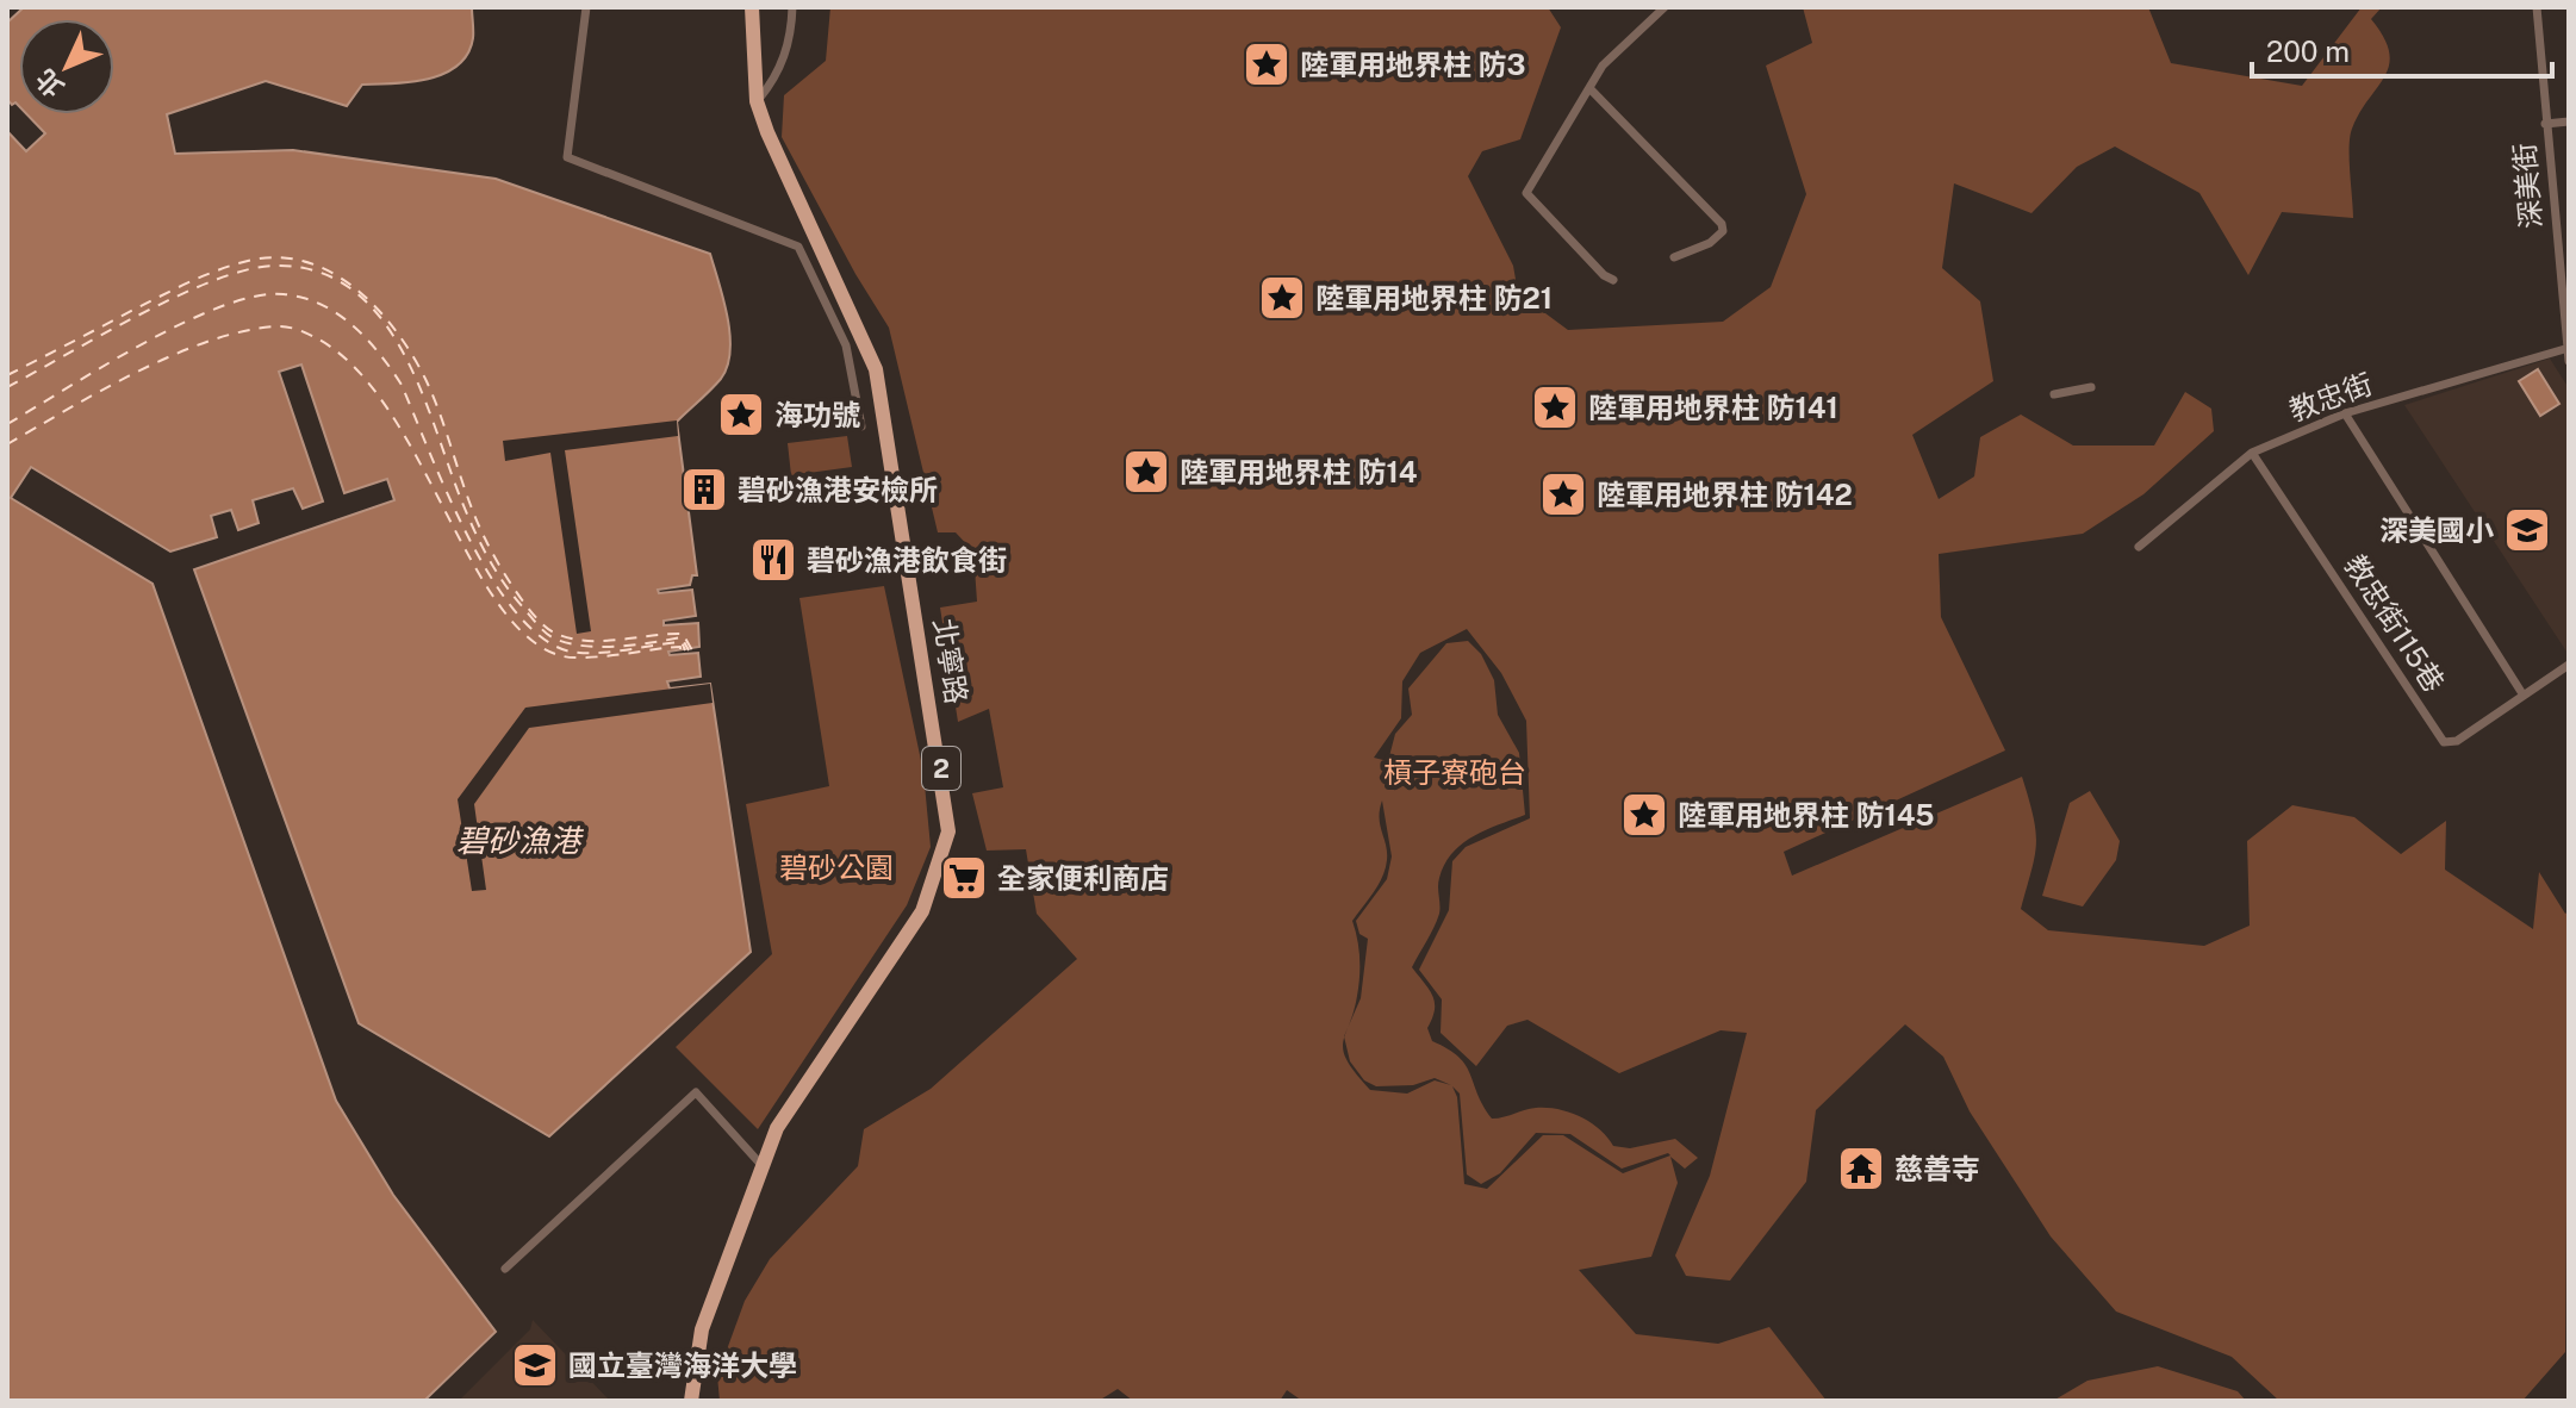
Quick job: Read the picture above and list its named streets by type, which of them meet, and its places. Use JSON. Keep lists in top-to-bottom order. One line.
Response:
{"streets":{"main road":["北寧路","2"],"street":["深美街","教忠街","教忠街115巷"]},"crossings":[["深美街","教忠街"],["教忠街","教忠街115巷"]],"water":["碧砂漁港"],"parks":["槓子寮砲台","碧砂公園"],"places":{"place":["陸軍用地界柱 防3","陸軍用地界柱 防21","陸軍用地界柱 防141","海功號","陸軍用地界柱 防14","陸軍用地界柱 防142","陸軍用地界柱 防145"],"building":["碧砂漁港安檢所"],"school or university":["深美國小","國立臺灣海洋大學"],"restaurant":["碧砂漁港飲食街"],"supermarket":["全家便利商店"],"temple":["慈善寺"]},"scale_bar":"200 m","north":"bottom left"}
